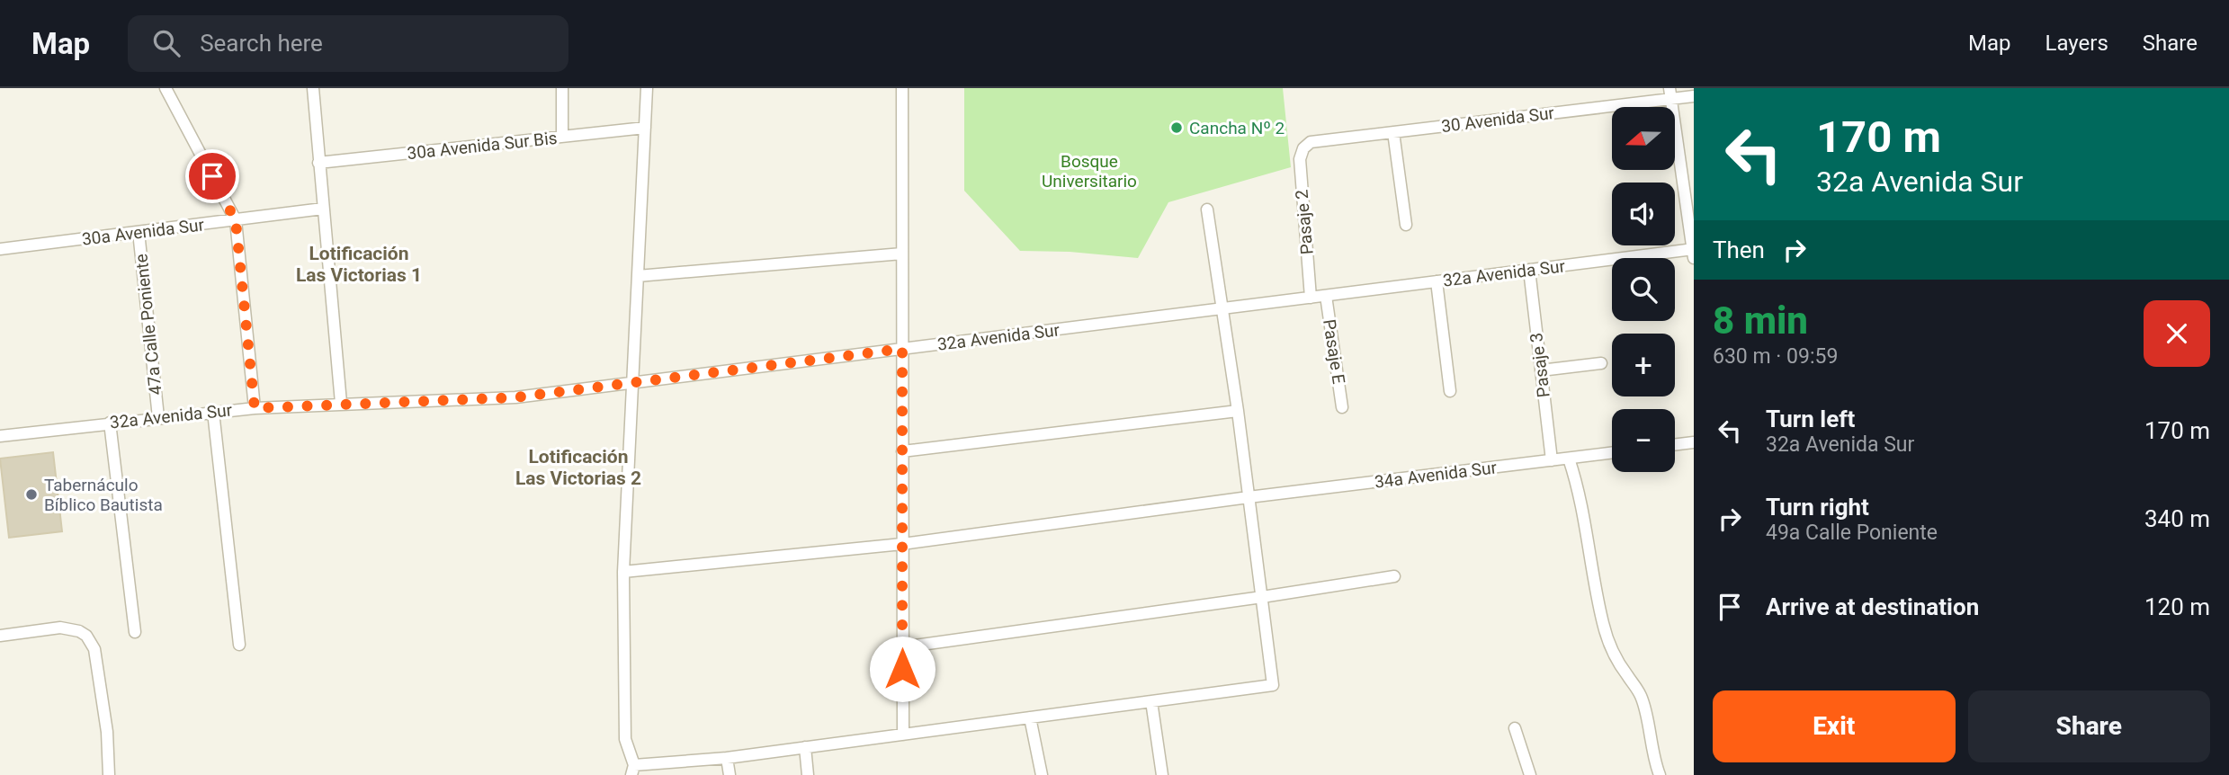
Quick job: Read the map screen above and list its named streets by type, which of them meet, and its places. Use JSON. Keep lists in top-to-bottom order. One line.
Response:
{"streets":{"street":["30 Avenida Sur","30a Avenida Sur Bis","Pasaje 2","30a Avenida Sur","32a Avenida Sur","47a Calle Poniente","Pasaje E","Pasaje 3","34a Avenida Sur"]},"crossings":[["30 Avenida Sur","Pasaje 2"],["Pasaje 2","32a Avenida Sur"],["30a Avenida Sur","47a Calle Poniente"],["32a Avenida Sur","47a Calle Poniente"],["32a Avenida Sur","Pasaje E"],["32a Avenida Sur","Pasaje 3"],["Pasaje 3","34a Avenida Sur"]],"districts":["Lotificación Las Victorias 1","Lotificación Las Victorias 2"],"parks":["Bosque Universitario"],"places":["Cancha Nº 2","Tabernáculo Bíblico Bautista"],"north":"left","page":{"header":"Map","search":"Search here","nav":["Map","Layers","Share"],"turn":["170 m","32a Avenida Sur"],"map_buttons":["+","−"],"then":"Then","heading":["8 min","630 m · 09:59"],"list":[{"name":"Turn left","note":"32a Avenida Sur","value":"170 m"},{"name":"Turn right","note":"49a Calle Poniente","value":"340 m"},{"name":"Arrive at destination","value":"120 m"}],"buttons":["Exit","Share"]}}
